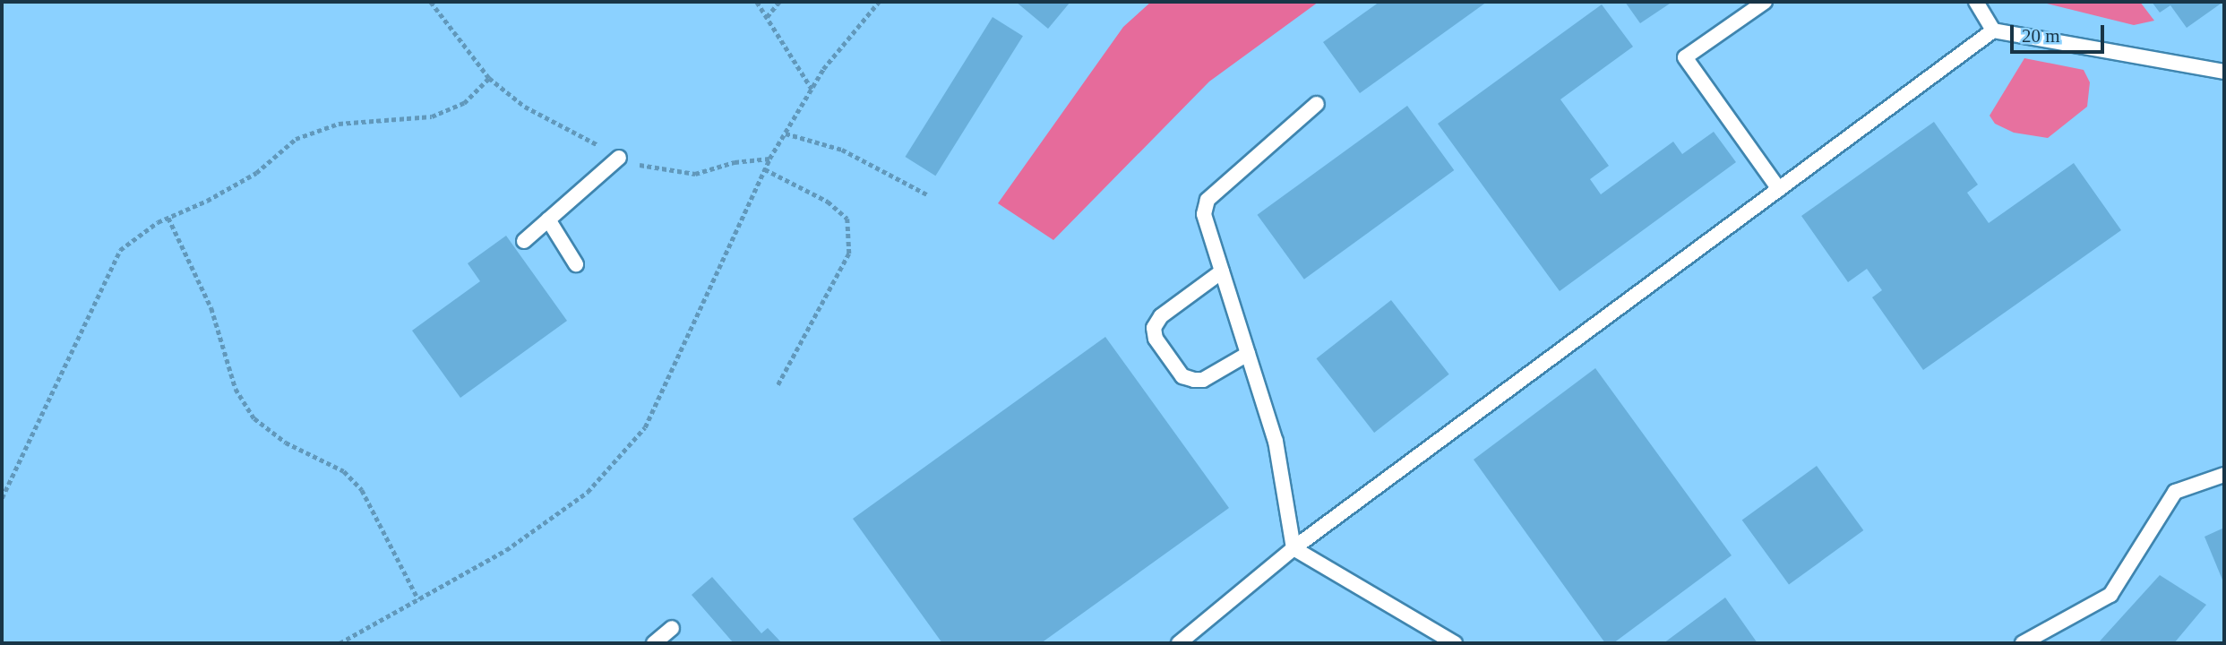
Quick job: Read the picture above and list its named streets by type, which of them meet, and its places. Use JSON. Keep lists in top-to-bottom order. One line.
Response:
{"scale_bar":"20 m"}
